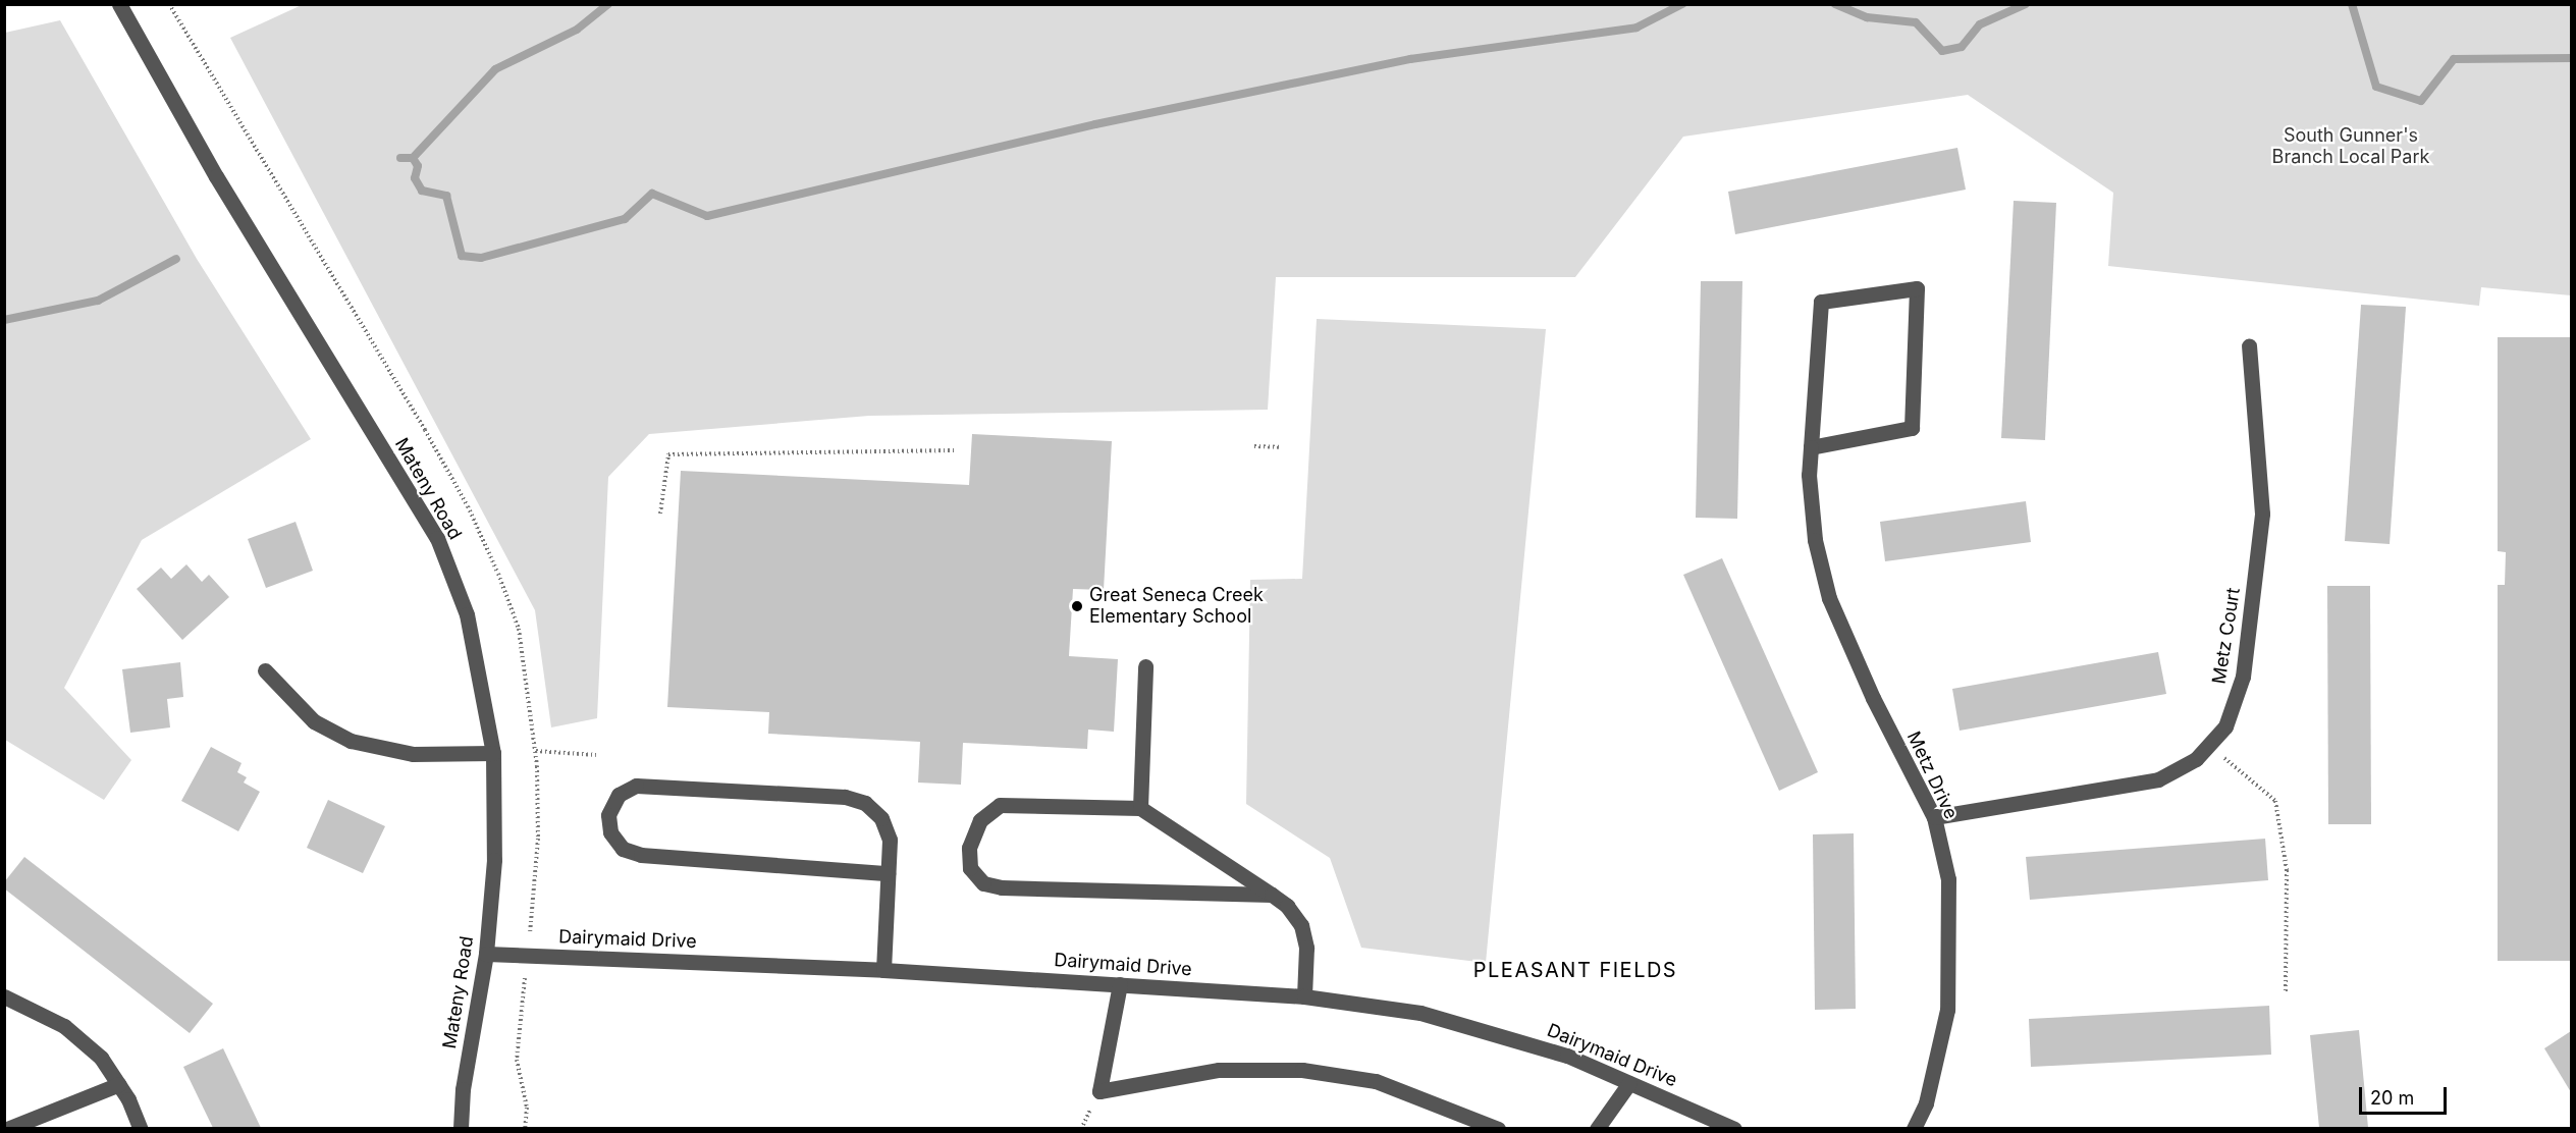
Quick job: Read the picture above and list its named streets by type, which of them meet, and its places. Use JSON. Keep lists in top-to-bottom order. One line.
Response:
{"streets":{"street":["Mateny Road","Metz Court","Metz Drive","Dairymaid Drive"]},"crossings":[["Mateny Road","Dairymaid Drive"],["Metz Court","Metz Drive"]],"districts":["PLEASANT FIELDS"],"parks":["South Gunner's Branch Local Park"],"places":["Great Seneca Creek Elementary School"],"scale_bar":"20 m"}
